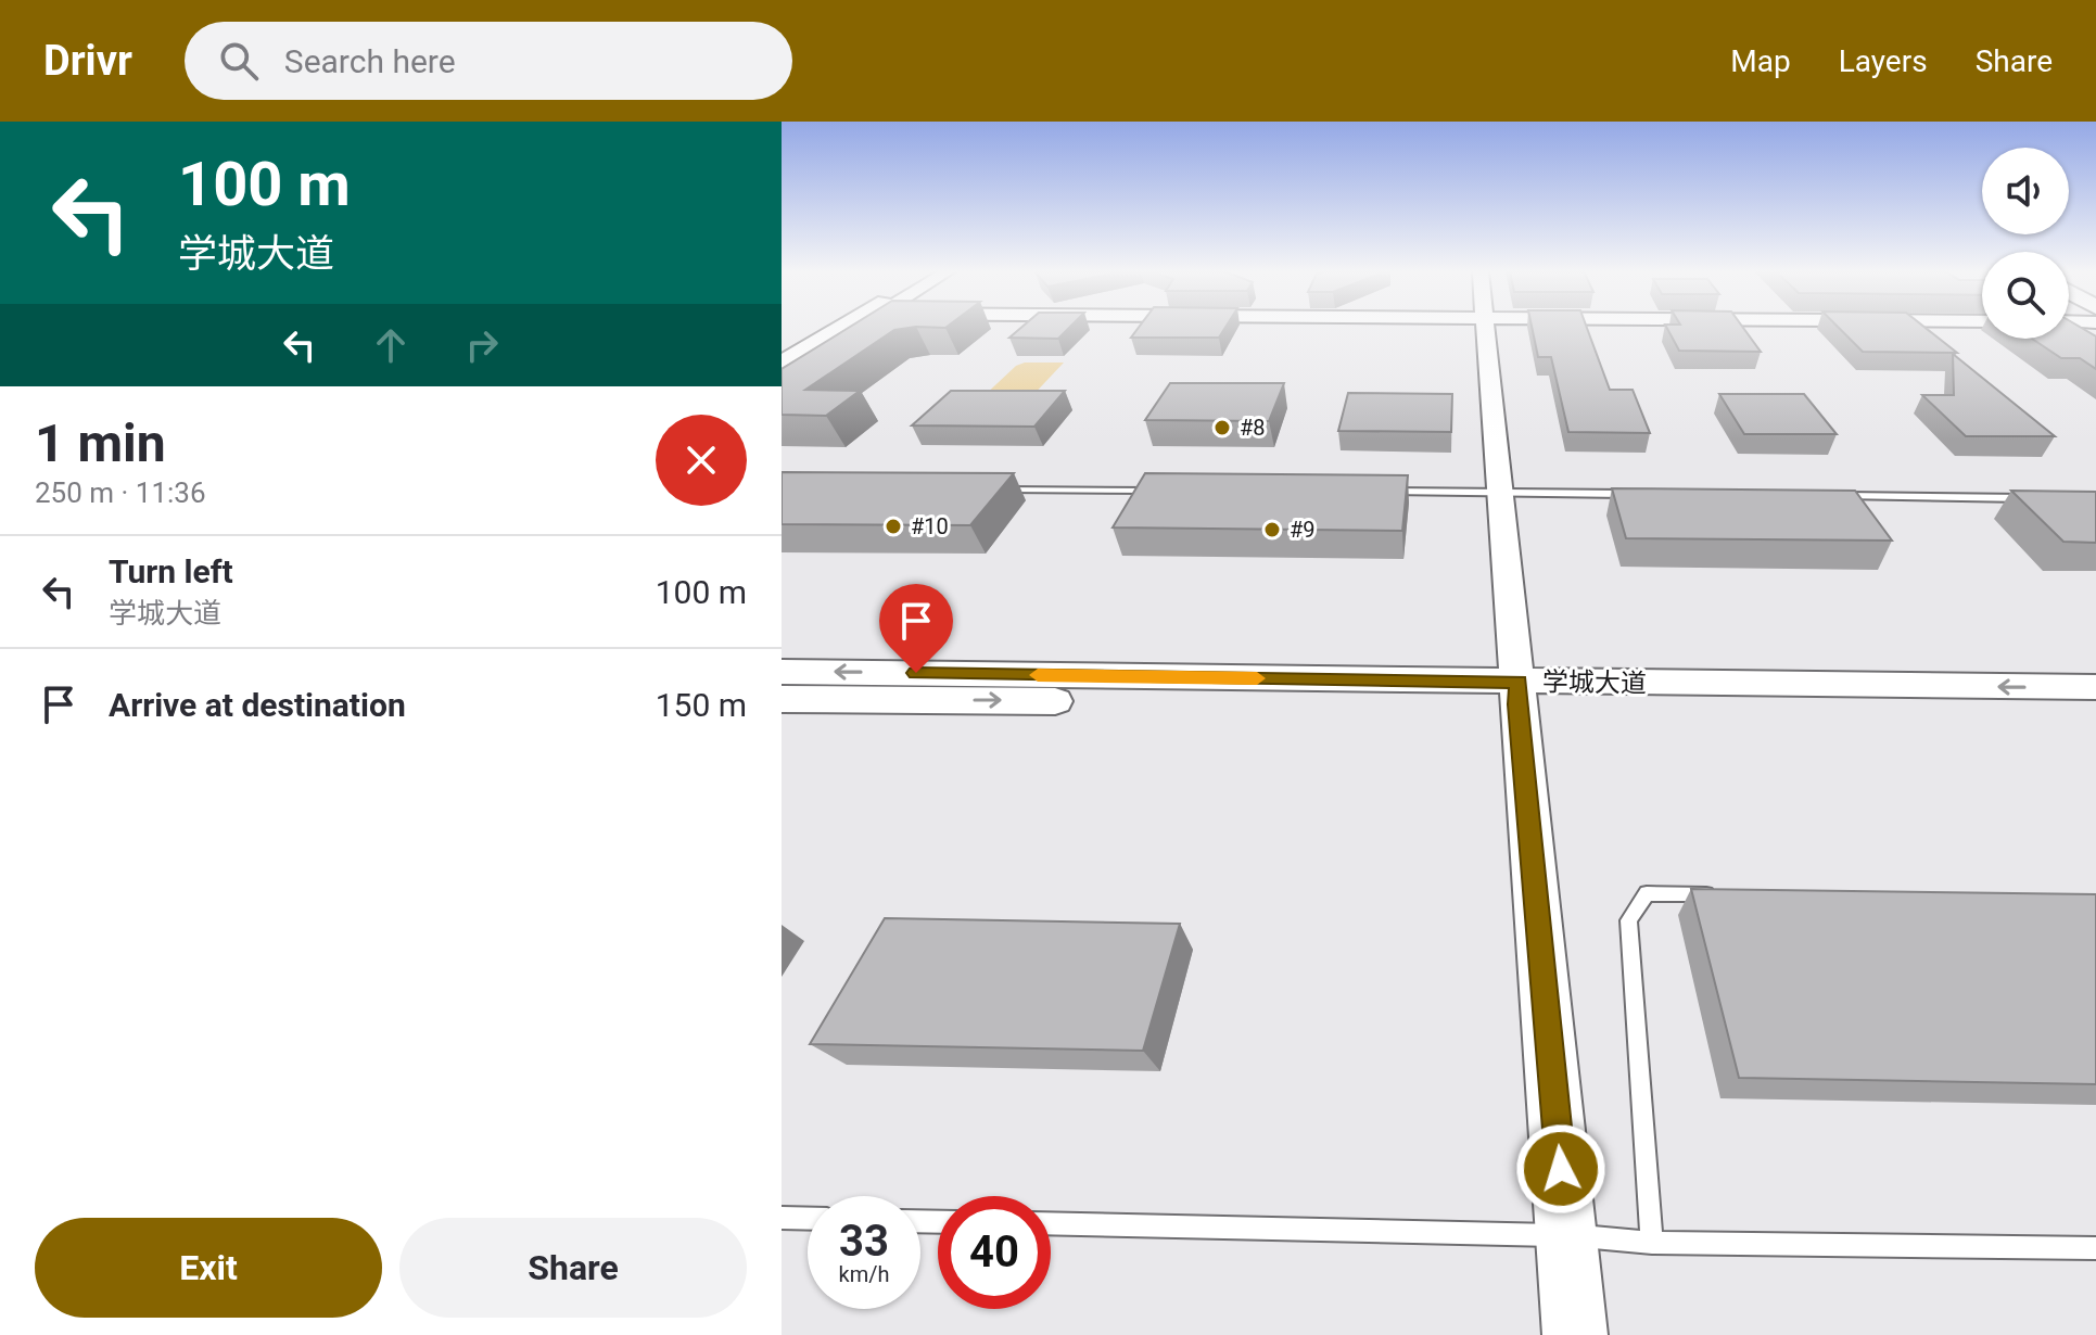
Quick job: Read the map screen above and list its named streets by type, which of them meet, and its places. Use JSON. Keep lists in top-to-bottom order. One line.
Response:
{"streets":{"street":["学城大道"]},"places":["#8","#10","#9"],"page":{"header":"Drivr","search":"Search here","nav":["Map","Layers","Share"],"turn":["100 m","学城大道"],"heading":["1 min","250 m · 11:36"],"list":[{"name":"Turn left","note":"学城大道","value":"100 m"},{"name":"Arrive at destination","value":"150 m"}],"speed":"33 km/h","limit":"40","buttons":["Exit","Share"]}}
